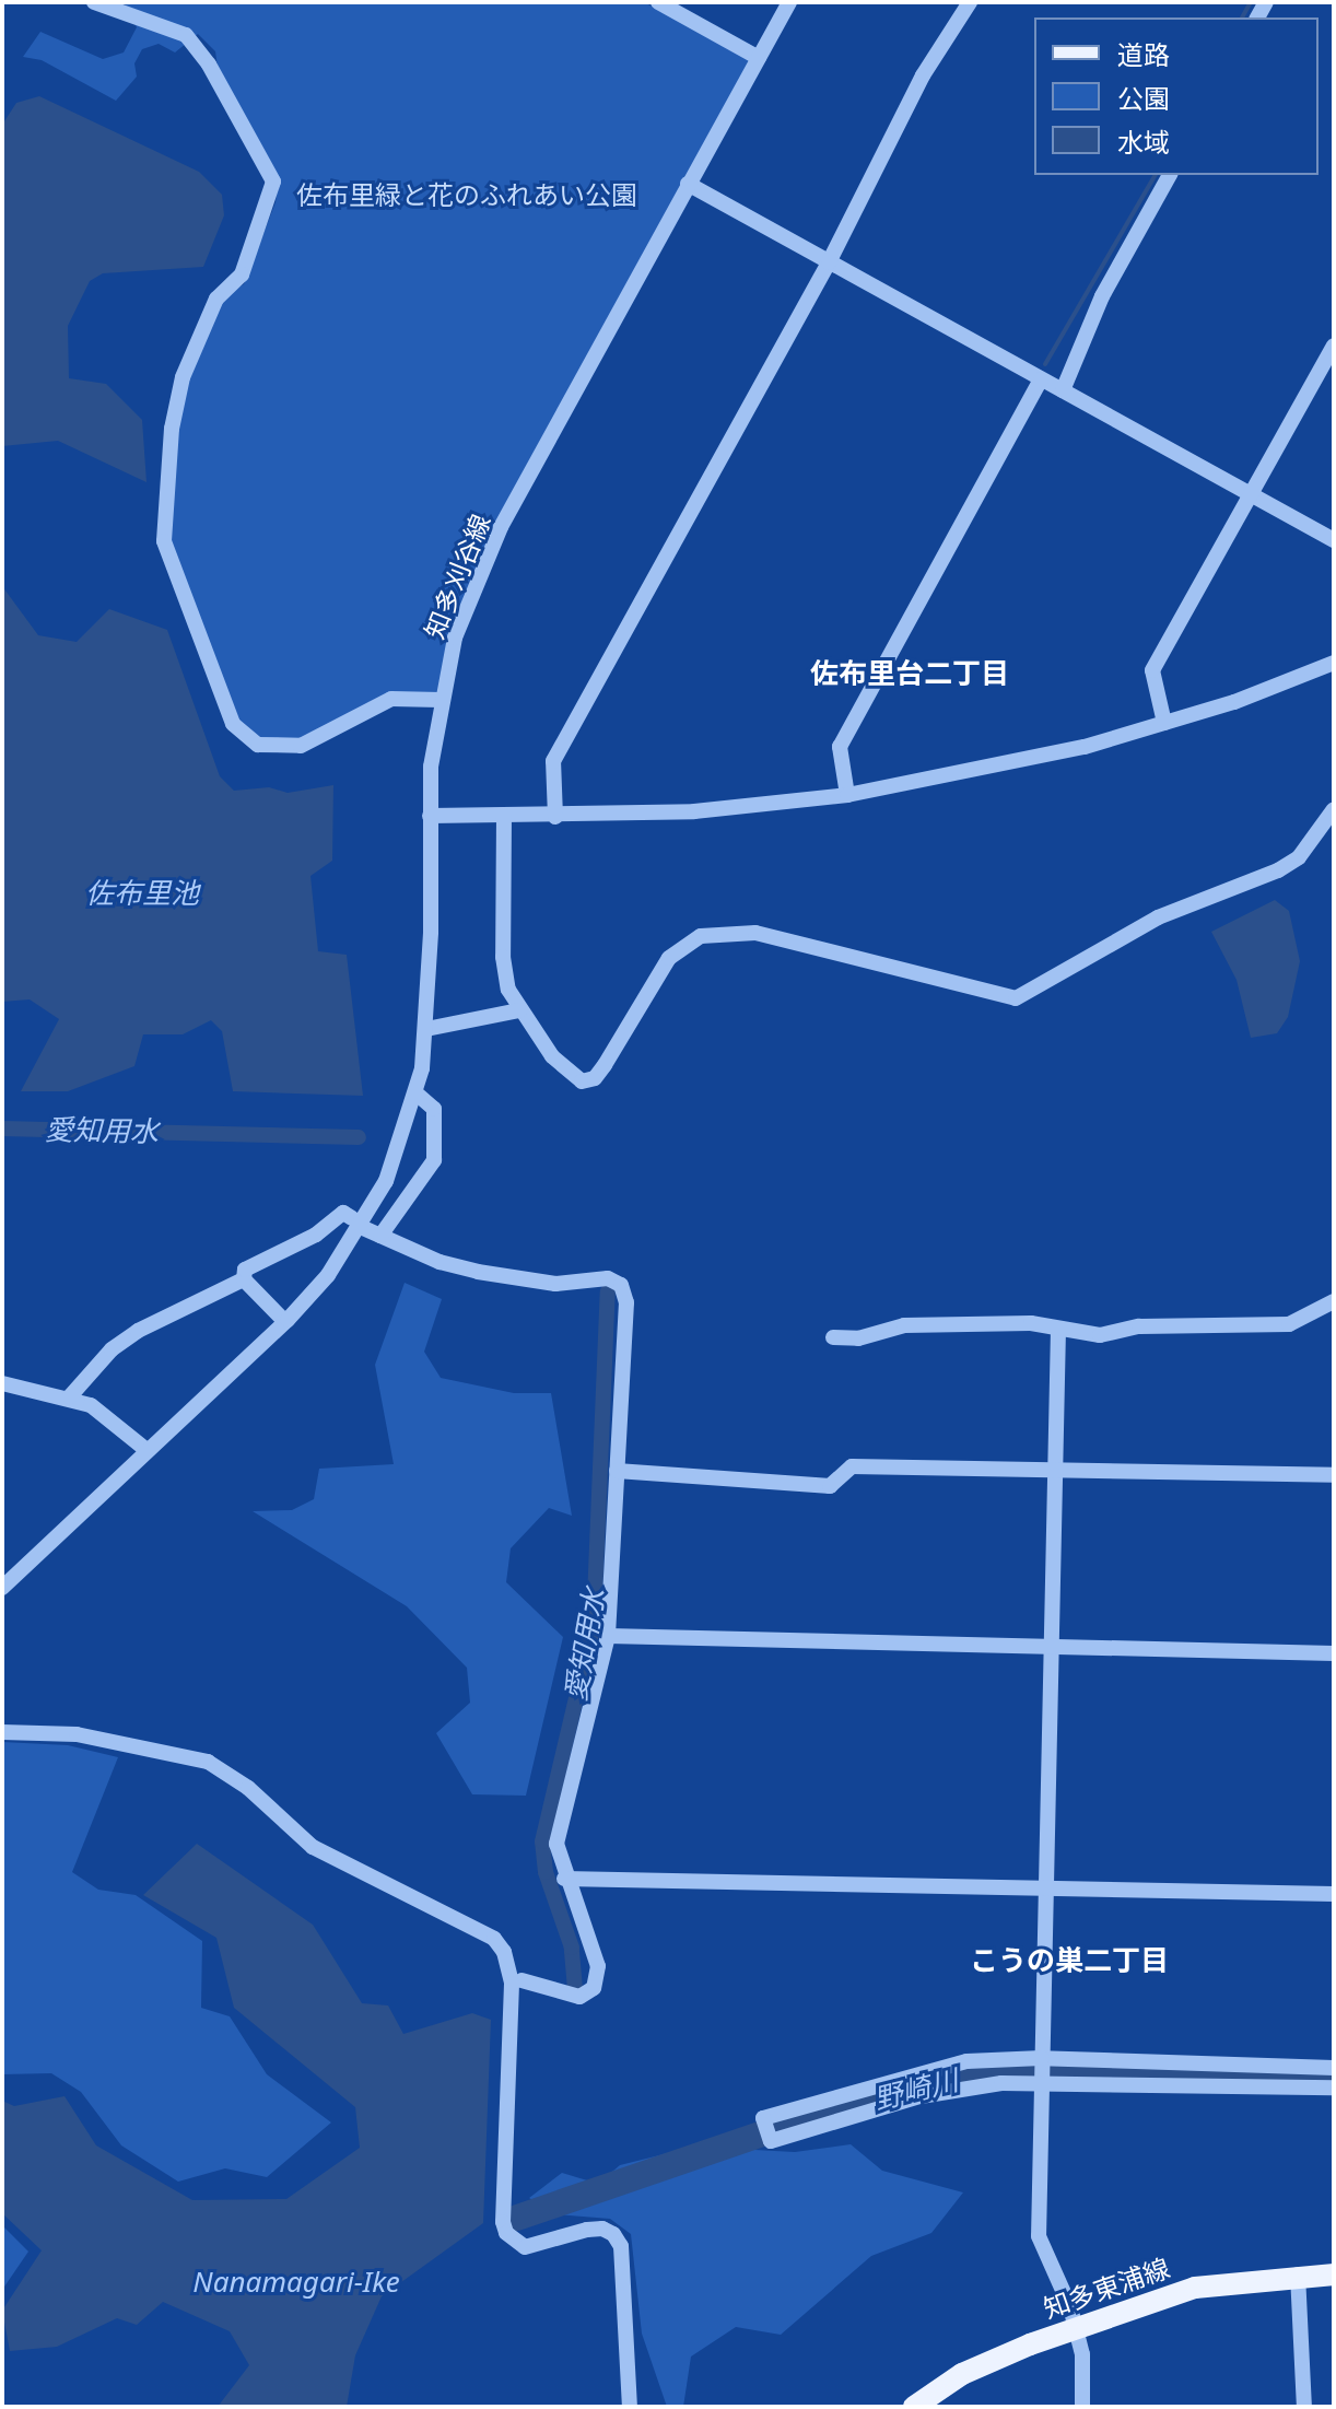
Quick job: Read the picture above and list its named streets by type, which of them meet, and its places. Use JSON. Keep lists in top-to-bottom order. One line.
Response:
{"streets":{"main road":["知多東浦線"],"street":["知多刈谷線"]},"districts":["佐布里台二丁目","こうの巣二丁目"],"water":["佐布里池","愛知用水","野崎川","Nanamagari-Ike"],"parks":["佐布里緑と花のふれあい公園"],"legend":["道路","公園","水域"]}
